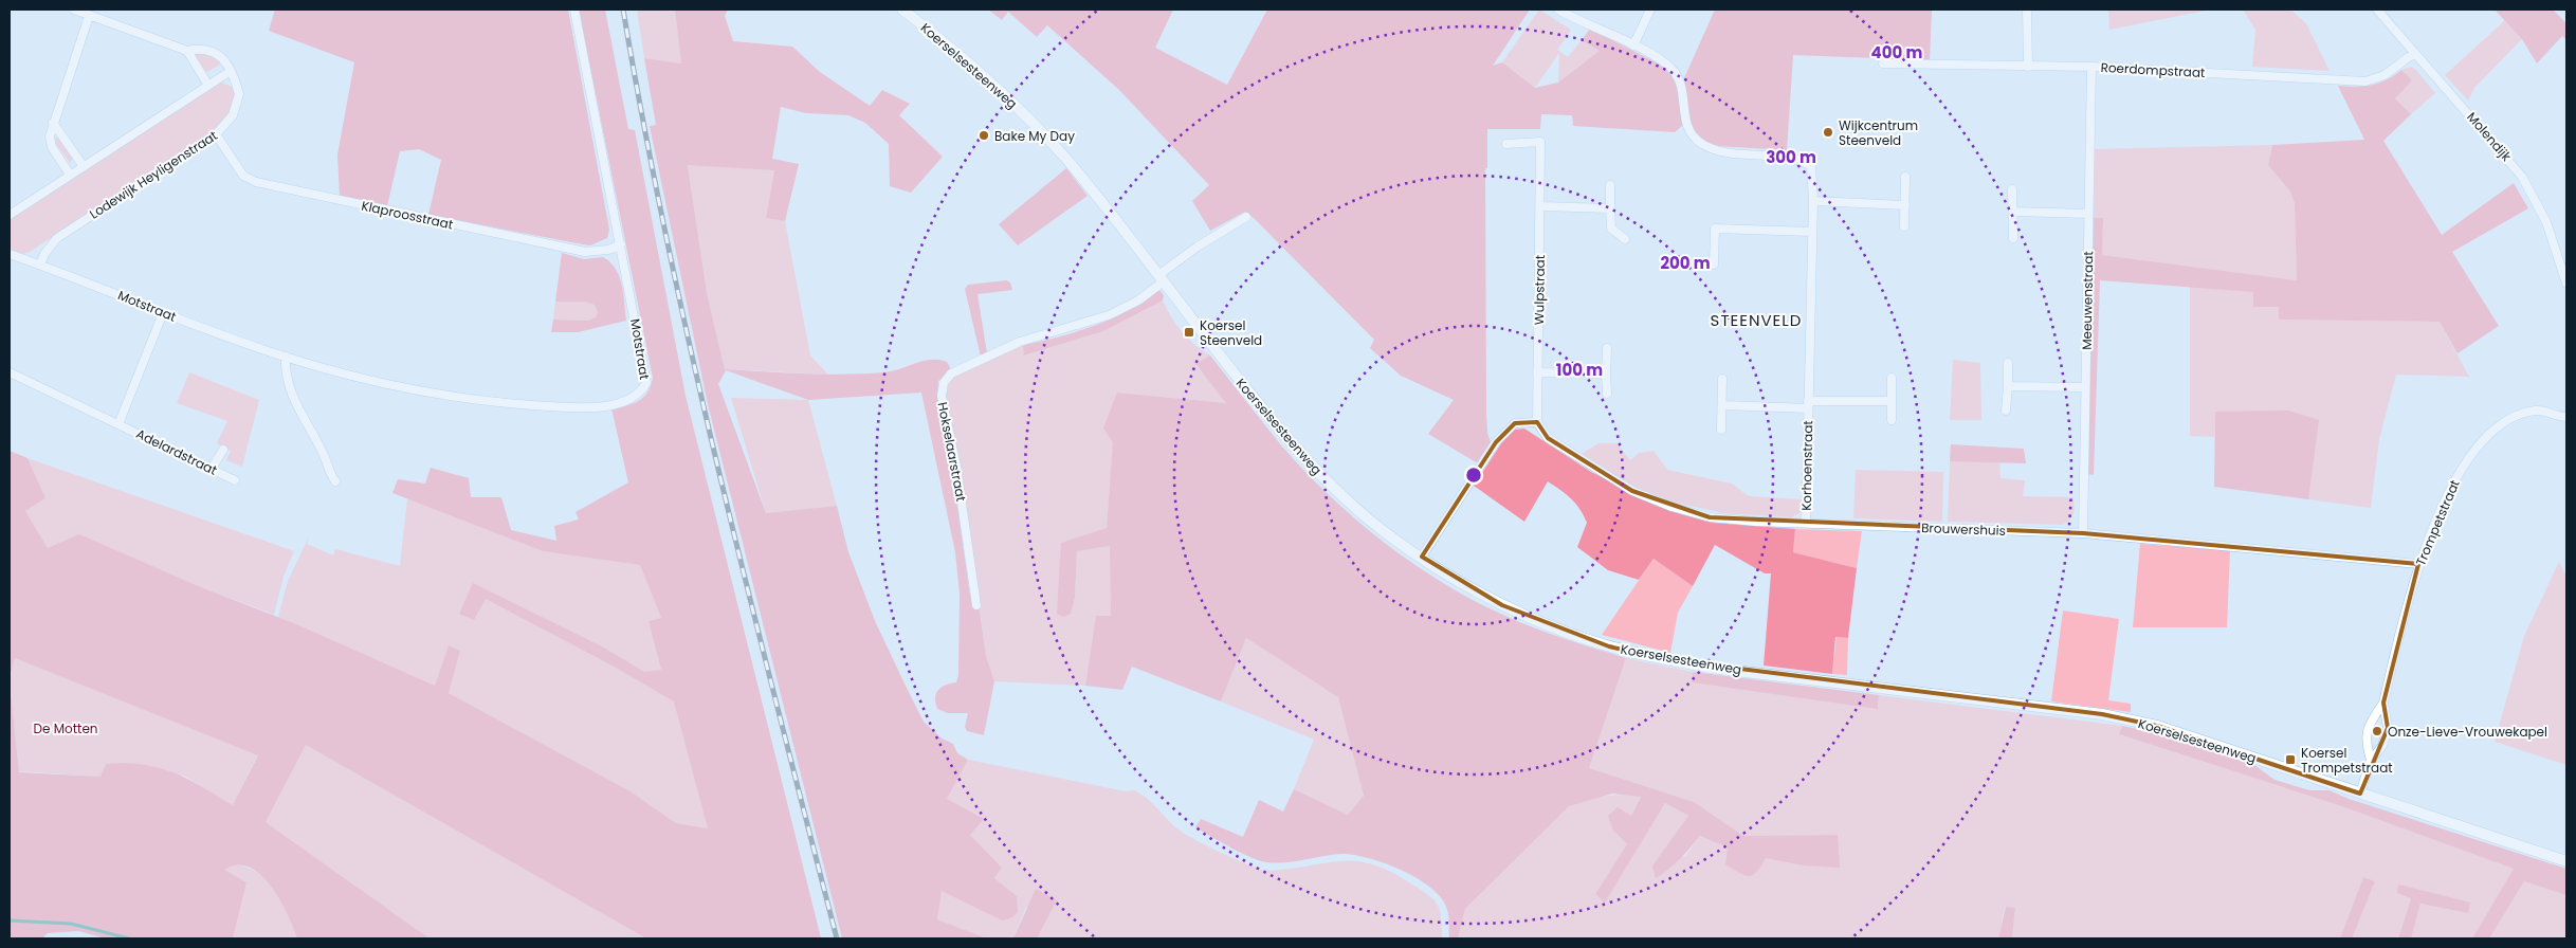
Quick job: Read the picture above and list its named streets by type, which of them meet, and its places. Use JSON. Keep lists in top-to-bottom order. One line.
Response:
{"streets":{"street":["Koerselsesteenweg","Roerdompstraat","Molendijk","Lodewijk Heyligenstraat","Klaproosstraat","Wulpstraat","Meeuwenstraat","Motstraat","Adelardstraat","Hokselaarstraat","Korhoenstraat","Trompetstraat","Brouwershuis"]},"crossings":[["Koerselsesteenweg","Hokselaarstraat"],["Koerselsesteenweg","Trompetstraat"],["Roerdompstraat","Molendijk"],["Roerdompstraat","Meeuwenstraat"],["Lodewijk Heyligenstraat","Klaproosstraat"],["Lodewijk Heyligenstraat","Motstraat"],["Klaproosstraat","Motstraat"],["Wulpstraat","Brouwershuis"],["Meeuwenstraat","Brouwershuis"],["Korhoenstraat","Brouwershuis"],["Trompetstraat","Brouwershuis"]],"districts":["STEENVELD"],"parks":["De Motten"],"places":{"other":["Wijkcentrum Steenveld","Bake My Day","Onze-Lieve-Vrouwekapel"],"transit":["Koersel Steenveld","Koersel Trompetstraat"]},"rings":["400 m","300 m","200 m","100 m"]}
